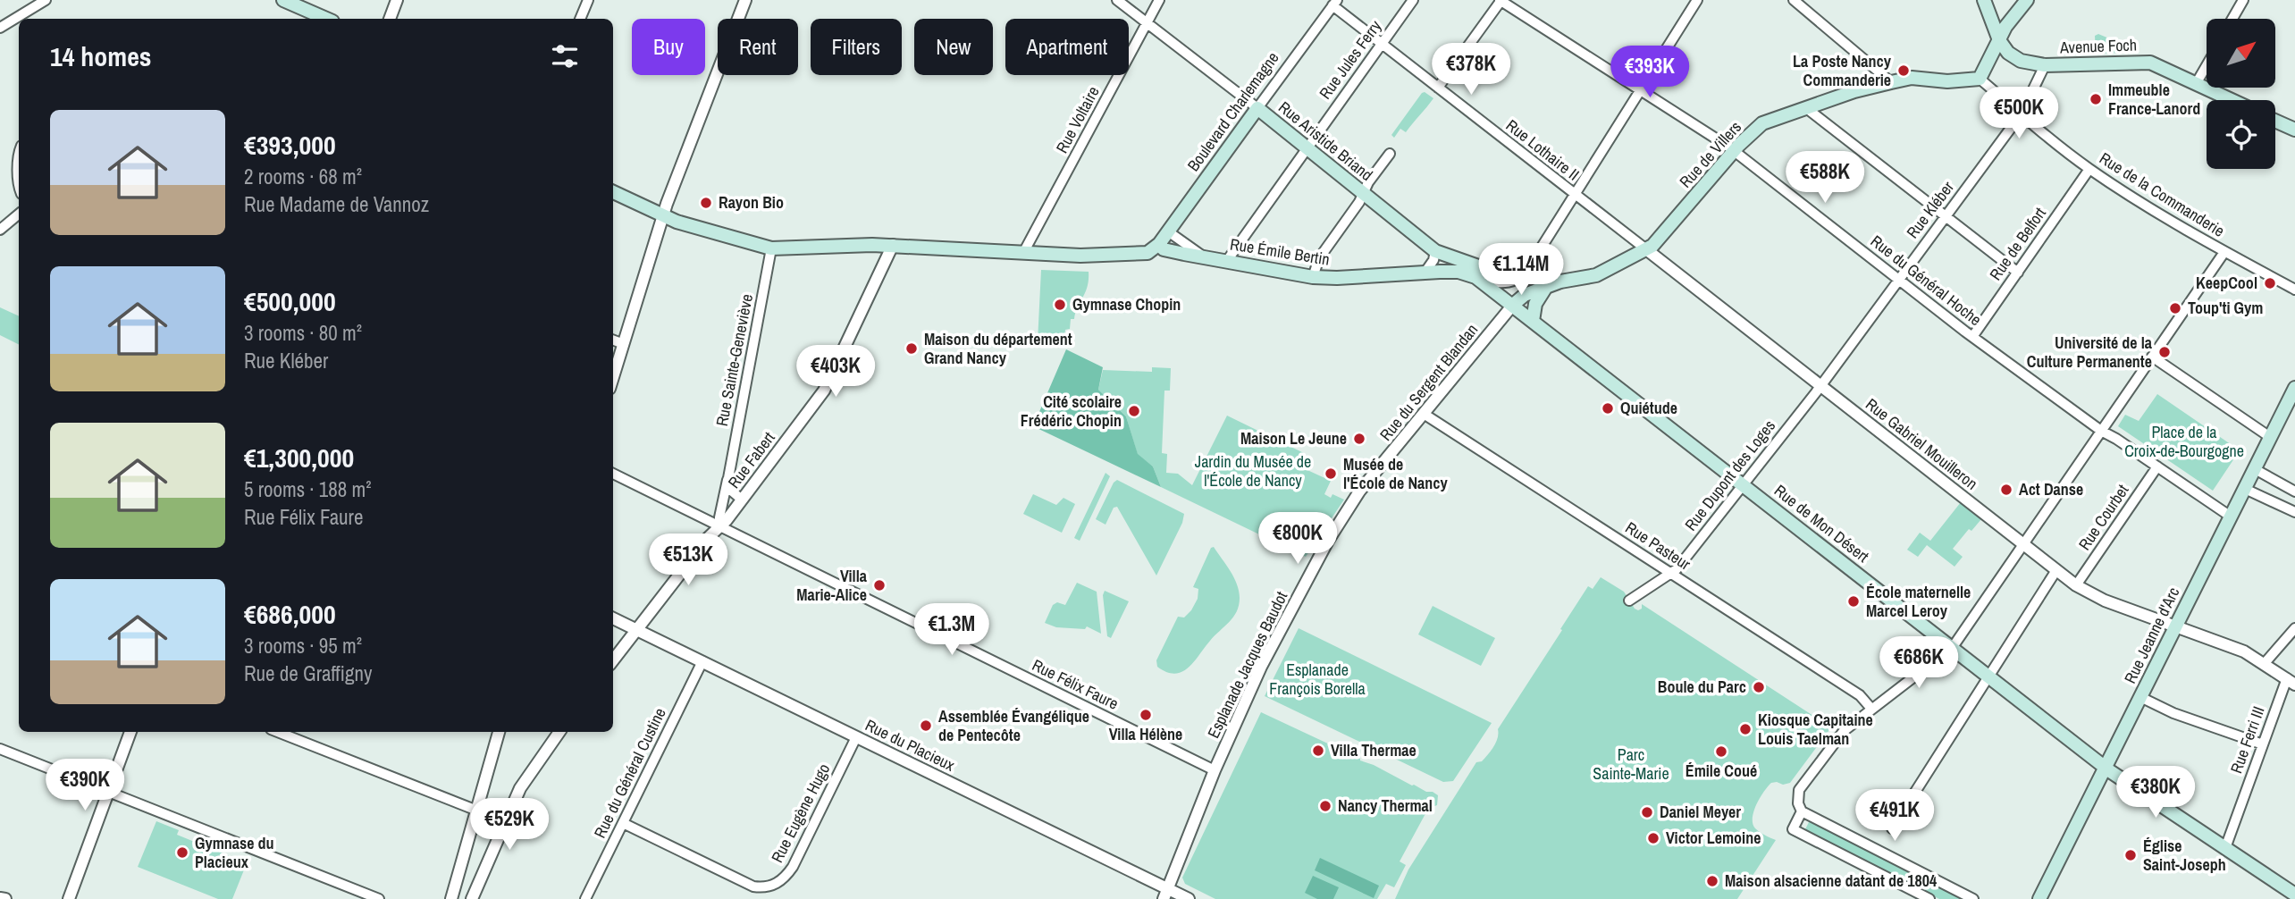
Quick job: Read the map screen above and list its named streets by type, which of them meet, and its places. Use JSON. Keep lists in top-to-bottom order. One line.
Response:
{"streets":{"main road":["Avenue Foch","Boulevard Charlemagne","Rue Aristide Briand","Rue de Villers","Rue Émile Bertin","Rue de Mon Désert","Rue Jeanne d'Arc"],"street":["Rue Jules Ferry","Rue Voltaire","Rue Lothaire II","Rue de la Commanderie","Rue Kléber","Rue de Belfort","Rue du Général Hoche","Rue Sainte-Geneviève","Rue du Sergent Blandan","Rue Gabriel Mouilleron","Rue Fabert","Rue Dupont des Loges","Rue Courbet","Rue Pasteur","Esplanade Jacques Baudot","Rue Félix Faure","Rue Ferri III","Rue du Placieux","Rue du Général Custine","Rue Eugène Hugo"]},"crossings":[["Avenue Foch","Rue Kléber"],["Rue Jules Ferry","Rue Aristide Briand"],["Rue Jules Ferry","Rue Lothaire II"],["Rue Jules Ferry","Rue Émile Bertin"],["Boulevard Charlemagne","Rue Aristide Briand"],["Boulevard Charlemagne","Rue Lothaire II"],["Boulevard Charlemagne","Rue Émile Bertin"],["Rue Voltaire","Rue Aristide Briand"],["Rue Aristide Briand","Rue de Villers"],["Rue Lothaire II","Rue de Villers"],["Rue Lothaire II","Rue Gabriel Mouilleron"],["Rue de Villers","Rue de la Commanderie"],["Rue de Villers","Rue du Général Hoche"],["Rue de Villers","Rue du Sergent Blandan"],["Rue de Villers","Rue Gabriel Mouilleron"],["Rue de Villers","Rue de Mon Désert"],["Rue de la Commanderie","Rue Kléber"],["Rue de la Commanderie","Rue de Belfort"],["Rue Kléber","Rue du Général Hoche"],["Rue Kléber","Rue Gabriel Mouilleron"],["Rue Kléber","Rue Dupont des Loges"],["Rue de Belfort","Rue du Général Hoche"],["Rue Émile Bertin","Rue de Mon Désert"],["Rue du Général Hoche","Rue Courbet"],["Rue du Général Hoche","Rue Jeanne d'Arc"],["Rue Sainte-Geneviève","Rue Fabert"],["Rue Sainte-Geneviève","Rue Félix Faure"],["Rue du Sergent Blandan","Rue de Mon Désert"],["Rue du Sergent Blandan","Rue Pasteur"],["Rue du Sergent Blandan","Esplanade Jacques Baudot"],["Rue Gabriel Mouilleron","Rue Dupont des Loges"],["Rue Gabriel Mouilleron","Rue Courbet"],["Rue Gabriel Mouilleron","Rue Jeanne d'Arc"],["Rue Gabriel Mouilleron","Rue Ferri III"],["Rue Fabert","Rue Félix Faure"],["Rue Fabert","Rue du Placieux"],["Rue Dupont des Loges","Rue de Mon Désert"],["Rue Dupont des Loges","Rue Pasteur"],["Rue de Mon Désert","Rue Jeanne d'Arc"],["Rue de Mon Désert","Rue Ferri III"],["Esplanade Jacques Baudot","Rue Félix Faure"],["Rue du Placieux","Rue du Général Custine"],["Rue du Placieux","Rue Eugène Hugo"],["Rue du Général Custine","Rue Eugène Hugo"]],"parks":["Place de la Croix-de-Bourgogne","Jardin du Musée de l'École de Nancy","Esplanade François Borella","Parc Sainte-Marie"],"places":["La Poste Nancy Commanderie","Immeuble France-Lanord","Rayon Bio","KeepCool","Gymnase Chopin","Toup'ti Gym","Maison du département Grand Nancy","Université de la Culture Permanente","Quiétude","Cité scolaire Frédéric Chopin","Maison Le Jeune","Musée de l'École de Nancy","Act Danse","Villa Marie-Alice","École maternelle Marcel Leroy","Boule du Parc","Villa Hélène","Assemblée Évangélique de Pentecôte","Kiosque Capitaine Louis Taelman","Villa Thermae","Émile Coué","Nancy Thermal","Daniel Meyer","Victor Lemoine","Gymnase du Placieux","Église Saint-Joseph","Maison alsacienne datant de 1804"],"north":"top right","page":{"chip":["Buy","Rent","Filters","New","Apartment"],"heading":"14 homes","price":["€378K","€393K","€500K","€588K","€1.14M","€403K","€800K","€513K","€1.3M","€686K","€390K","€380K","€491K","€529K"],"list":[{"name":"€393,000","note":"2 rooms · 68 m² · Rue Madame de Vannoz"},{"name":"€500,000","note":"3 rooms · 80 m² · Rue Kléber"},{"name":"€1,300,000","note":"5 rooms · 188 m² · Rue Félix Faure"},{"name":"€686,000","note":"3 rooms · 95 m² · Rue de Graffigny"}]}}
